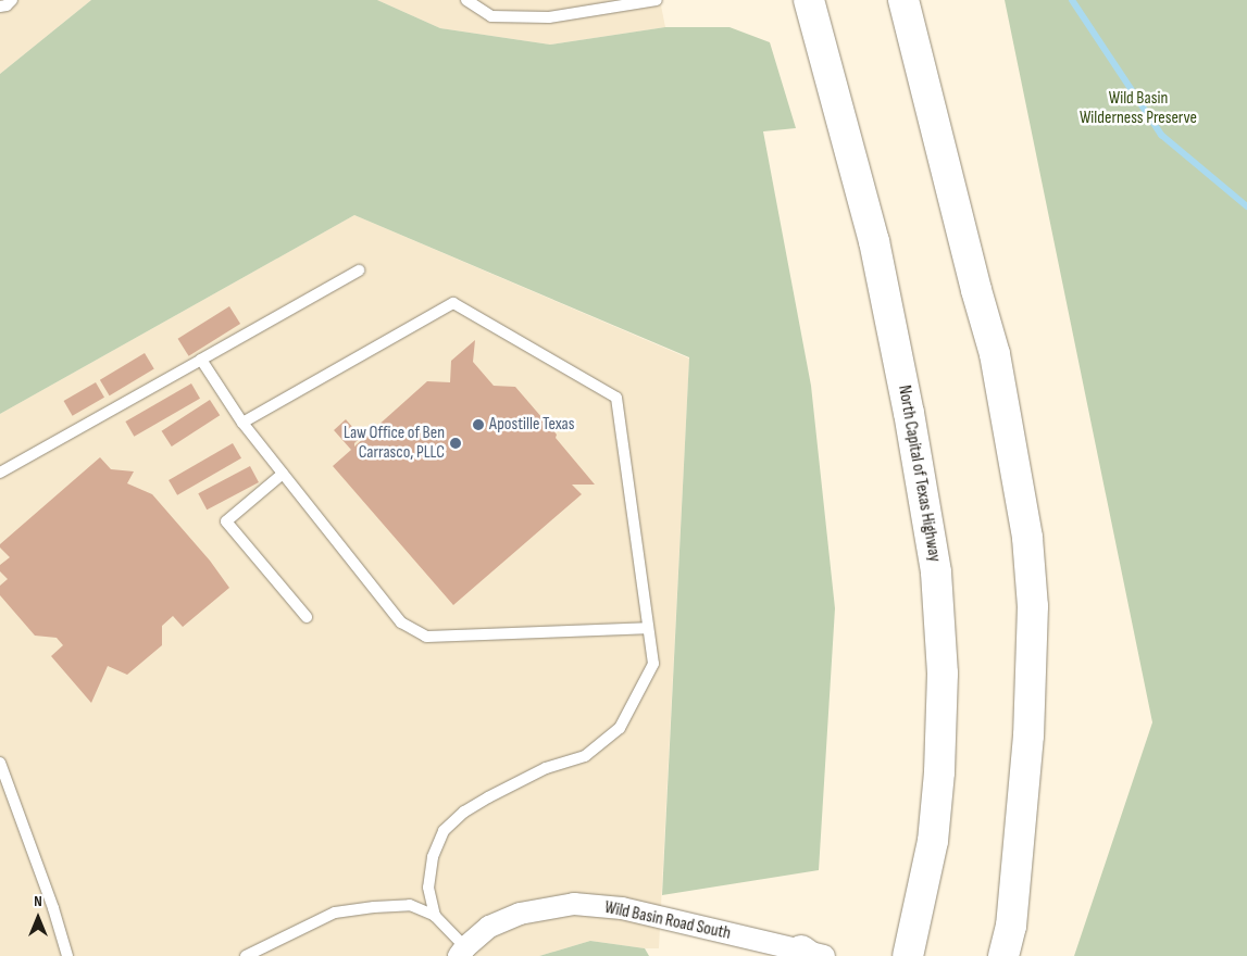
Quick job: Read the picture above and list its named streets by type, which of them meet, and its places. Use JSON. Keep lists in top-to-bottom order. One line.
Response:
{"streets":{"highway":["North Capital of Texas Highway"],"street":["Wild Basin Road South"]},"parks":["Wild Basin Wilderness Preserve"],"places":["Apostille Texas","Law Office of Ben Carrasco, PLLC"],"north":"top"}
